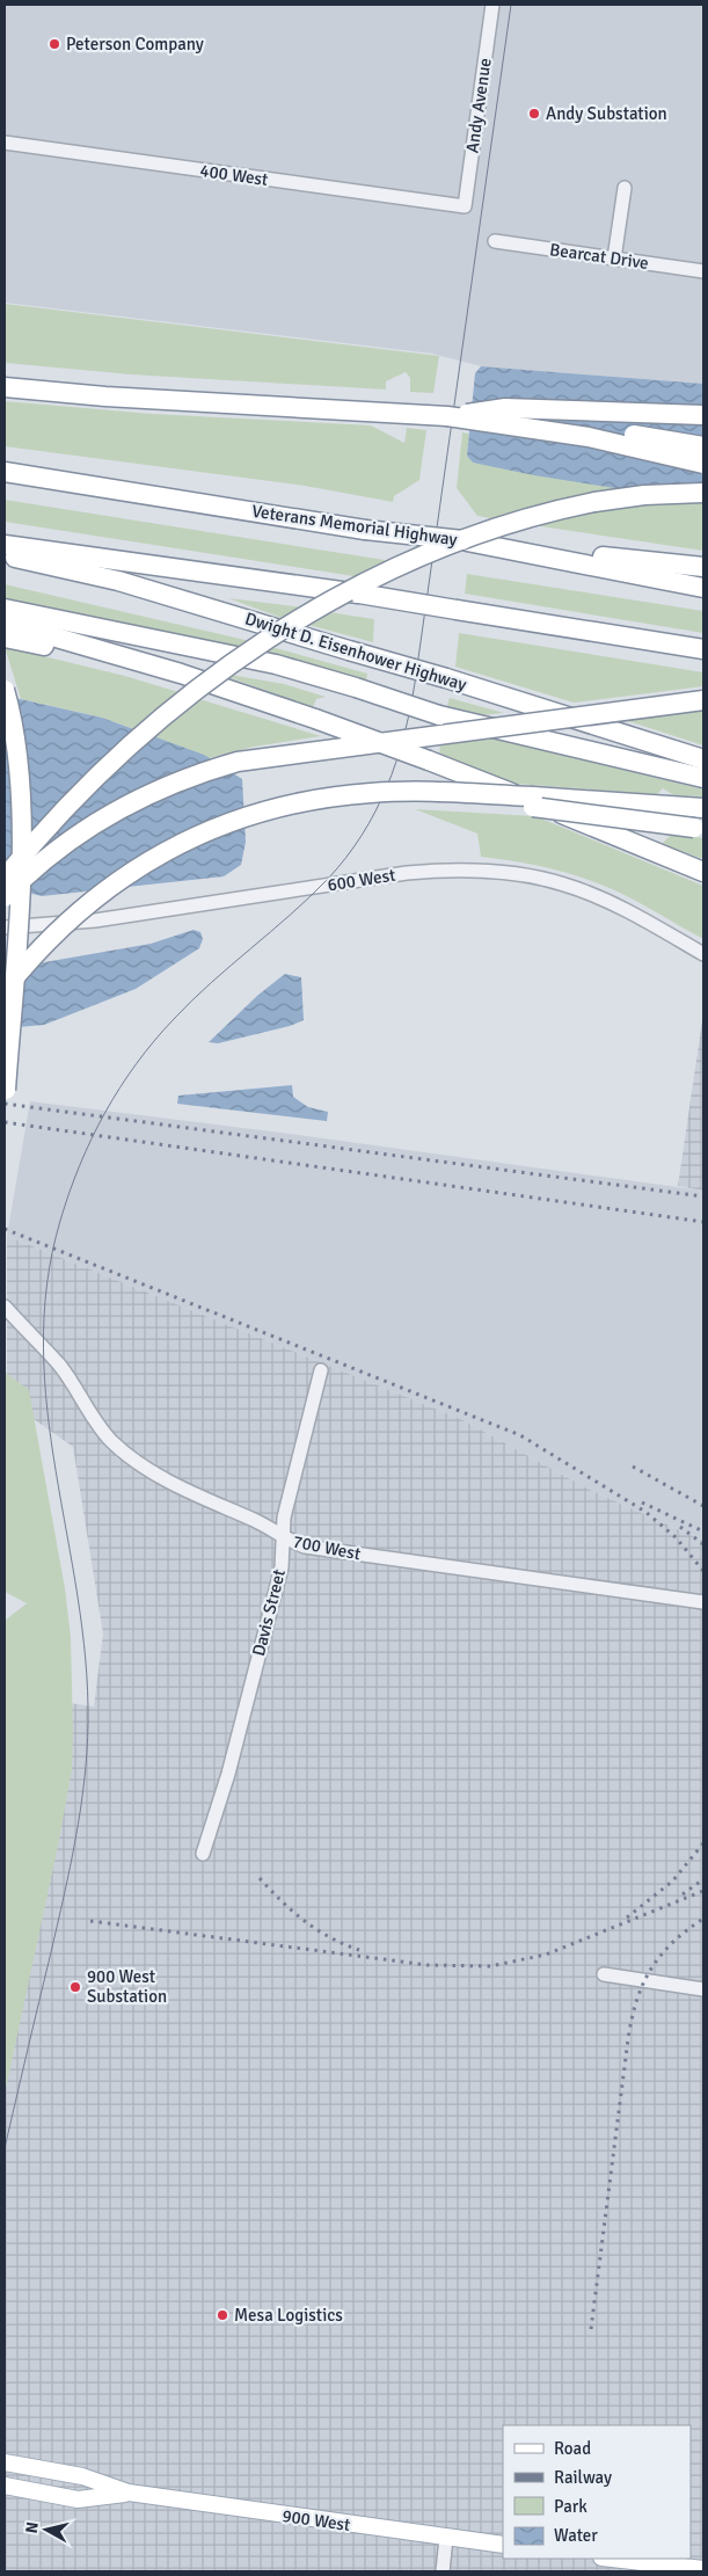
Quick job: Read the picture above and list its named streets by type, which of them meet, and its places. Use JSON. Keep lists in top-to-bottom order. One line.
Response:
{"streets":{"highway":["Veterans Memorial Highway","Dwight D. Eisenhower Highway"],"main road":["900 West"],"street":["Andy Avenue","400 West","Bearcat Drive","600 West","700 West","Davis Street"]},"crossings":[["Andy Avenue","400 West"],["700 West","Davis Street"]],"places":["Peterson Company","Andy Substation","900 West Substation","Mesa Logistics"],"legend":["Road","Railway","Park","Water"],"north":"left"}
